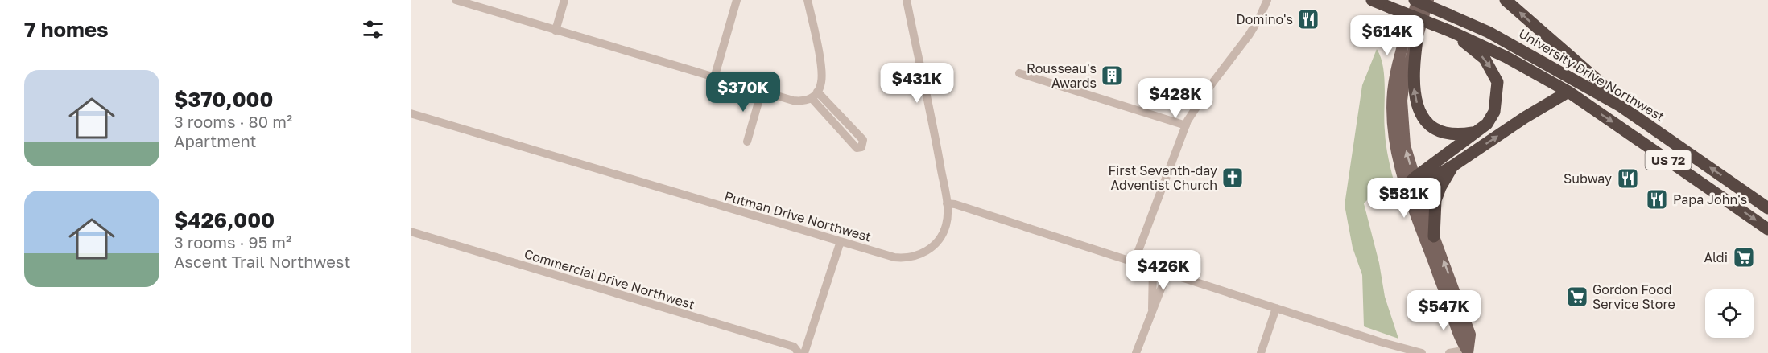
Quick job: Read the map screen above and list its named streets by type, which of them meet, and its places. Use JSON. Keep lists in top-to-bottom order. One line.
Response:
{"streets":{"highway":["University Drive Northwest","US 72"],"street":["Putman Drive Northwest","Commercial Drive Northwest"]},"places":{"restaurant":["Domino's","Subway","Papa John's"],"building":["Rousseau's Awards"],"church":["First Seventh-day Adventist Church"],"supermarket":["Aldi","Gordon Food Service Store"]},"page":{"heading":"7 homes","price":["$614K","$431K","$370K","$428K","$581K","$426K","$547K"],"list":[{"name":"$370,000","note":"3 rooms · 80 m² · Apartment"},{"name":"$426,000","note":"3 rooms · 95 m² · Ascent Trail Northwest"}]}}
